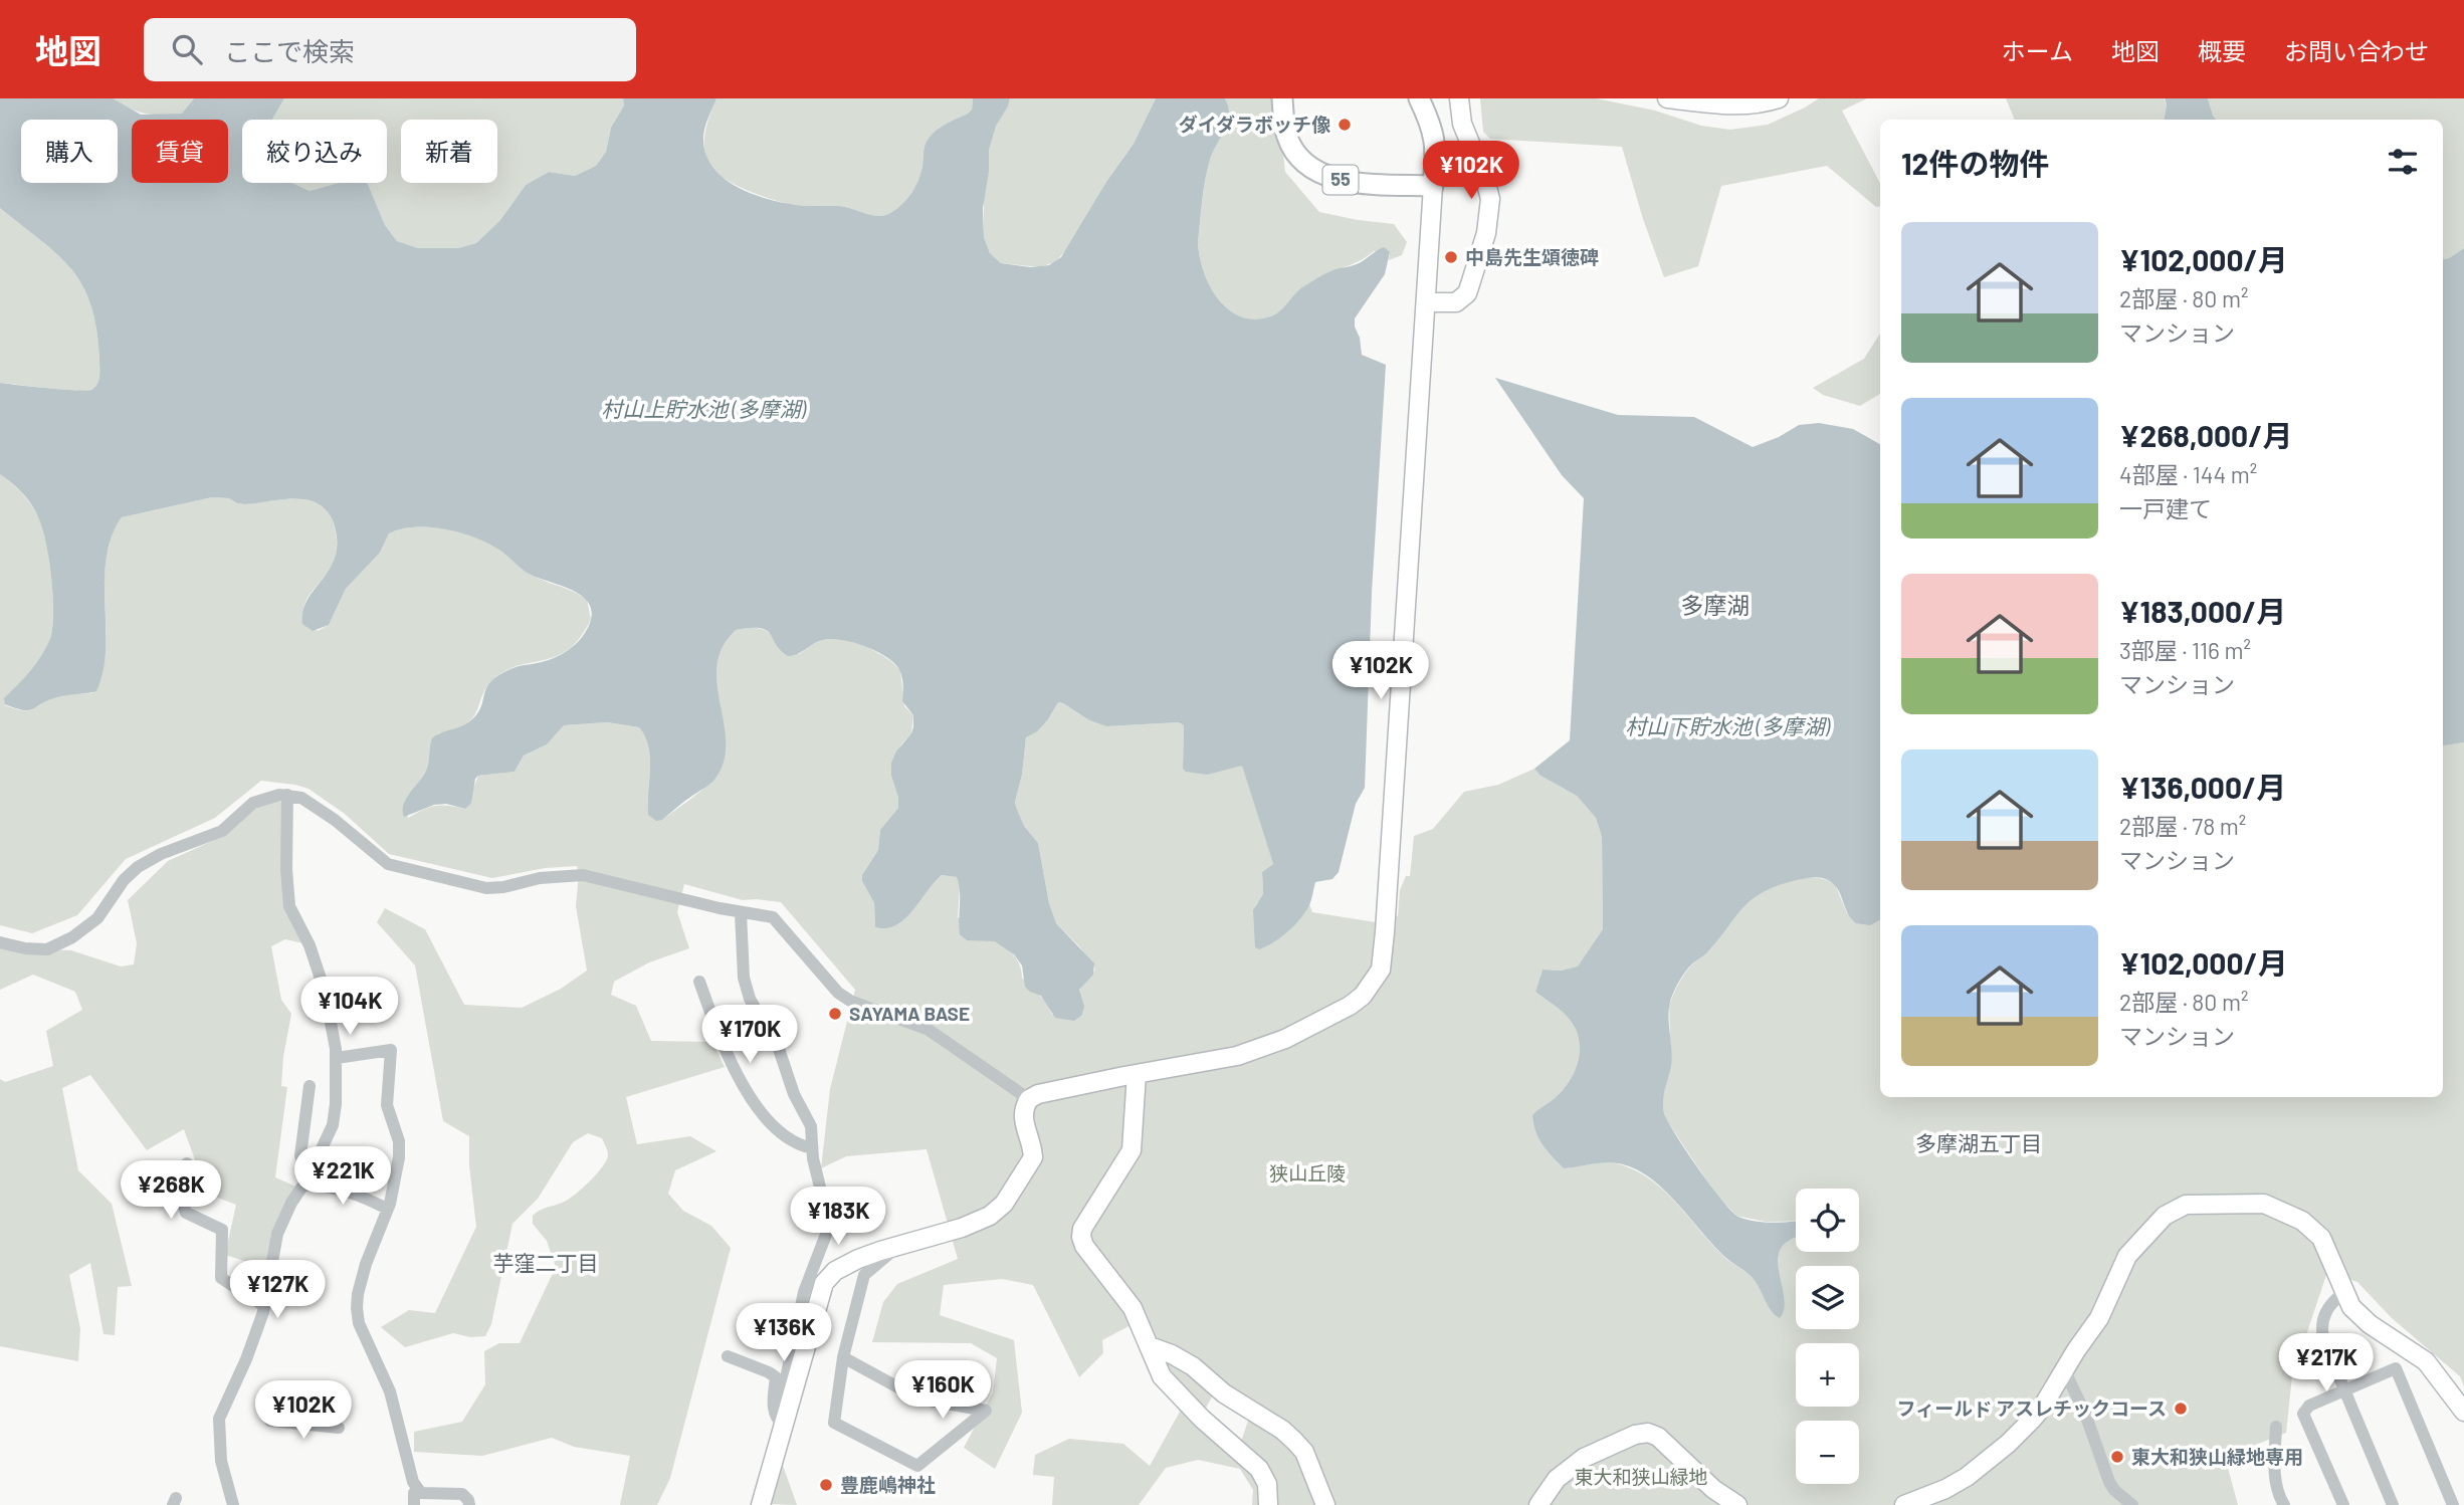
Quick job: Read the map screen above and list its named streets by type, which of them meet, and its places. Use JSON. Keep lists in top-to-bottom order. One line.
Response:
{"streets":{"main road":["55"]},"districts":["多摩湖","多摩湖五丁目","芋窪二丁目"],"water":["村山上貯水池 (多摩湖)","村山下貯水池 (多摩湖)"],"parks":["狭山丘陵","東大和狭山緑地"],"places":["ダイダラボッチ像","中島先生頌徳碑","SAYAMA BASE","フィールド アスレチックコース","東大和狭山緑地専用","豊鹿嶋神社"],"page":{"header":"地図","search":"ここで検索","nav":["ホーム","地図","概要","お問い合わせ"],"chip":["購入","賃貸","絞り込み","新着"],"heading":"12件の物件","price":["¥102K","¥102K","¥104K","¥170K","¥221K","¥268K","¥183K","¥127K","¥136K","¥217K","¥160K","¥102K"],"list":[{"name":"¥102,000/月","note":"2部屋 · 80 m² · マンション"},{"name":"¥268,000/月","note":"4部屋 · 144 m² · 一戸建て"},{"name":"¥183,000/月","note":"3部屋 · 116 m² · マンション"},{"name":"¥136,000/月","note":"2部屋 · 78 m² · マンション"},{"name":"¥102,000/月","note":"2部屋 · 80 m² · マンション"}],"map_buttons":["+","−"]}}
